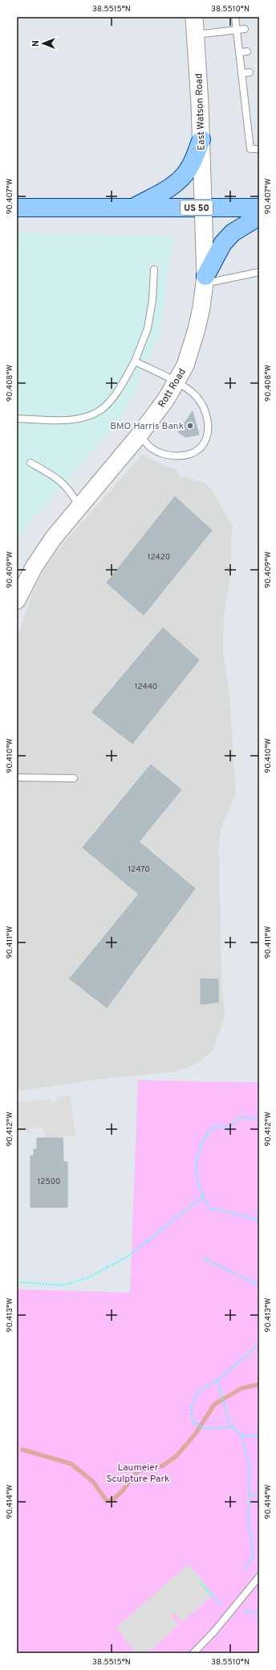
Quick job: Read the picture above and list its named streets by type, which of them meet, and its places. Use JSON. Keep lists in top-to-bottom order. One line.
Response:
{"streets":{"main road":["US 50"],"street":["East Watson Road","Rott Road"]},"crossings":[["East Watson Road","US 50"],["East Watson Road","Rott Road"],["US 50","Rott Road"]],"parks":["Laumeier Sculpture Park"],"places":["BMO Harris Bank"],"house_numbers":["12420","12440","12470","12500"],"north":"left","coordinates":["38.5515°N","38.5510°N","90.407°W","90.408°W","90.409°W","90.410°W","90.411°W","90.412°W","90.413°W","90.414°W"]}
